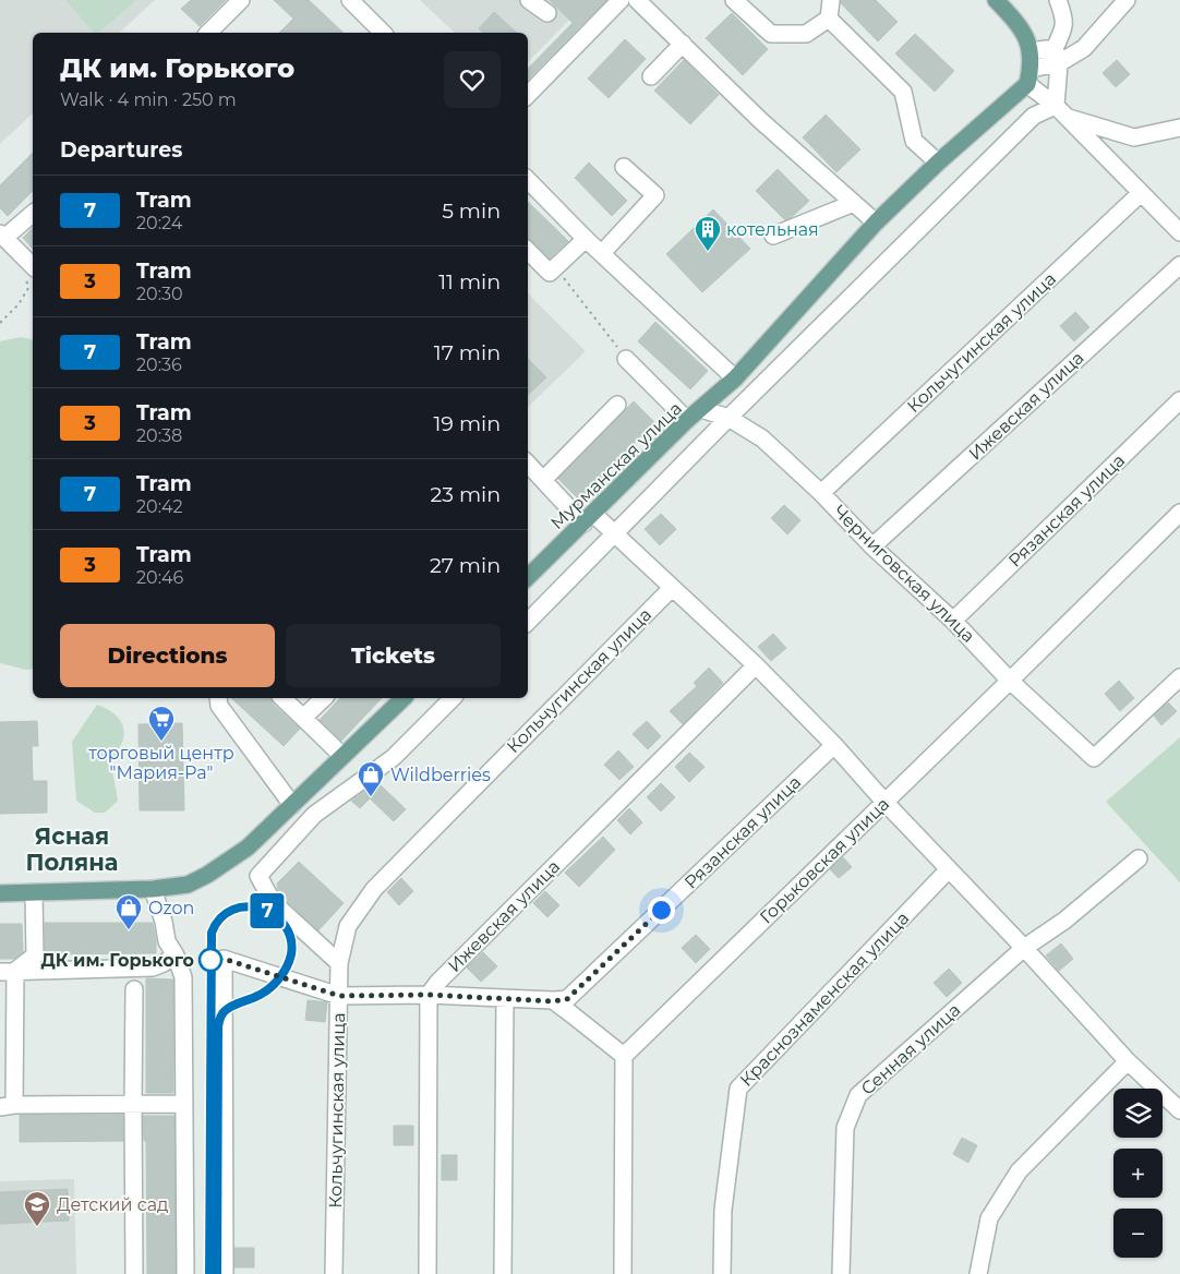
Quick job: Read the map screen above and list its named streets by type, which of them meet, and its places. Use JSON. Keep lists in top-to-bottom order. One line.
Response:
{"streets":{"main road":["Мурманская улица"],"street":["Кольчугинская улица","Ижевская улица","Рязанская улица","Черниговская улица","Горьковская улица","Краснознаменская улица","Сенная улица"]},"crossings":[["Кольчугинская улица","Черниговская улица"],["Ижевская улица","Черниговская улица"],["Мурманская улица","Черниговская улица"],["Рязанская улица","Черниговская улица"],["Черниговская улица","Горьковская улица"]],"districts":["Ясная Поляна"],"places":{"building":["котельная"],"supermarket":["торговый центр \"Мария-Ра\""],"shop":["Wildberries","Ozon"],"other":["ДК им. Горького"],"school or university":["Детский сад"]},"lines":["tram line 7"],"page":{"on_map":"7","heading":[["ДК им. Горького","Walk · 4 min · 250 m"],"Departures"],"list":[{"mark":"7","name":"Tram","note":"20:24","value":"5 min"},{"mark":"3","name":"Tram","note":"20:30","value":"11 min"},{"mark":"7","name":"Tram","note":"20:36","value":"17 min"},{"mark":"3","name":"Tram","note":"20:38","value":"19 min"},{"mark":"7","name":"Tram","note":"20:42","value":"23 min"},{"mark":"3","name":"Tram","note":"20:46","value":"27 min"}],"buttons":["Directions","Tickets"],"map_buttons":["+","−"]}}
